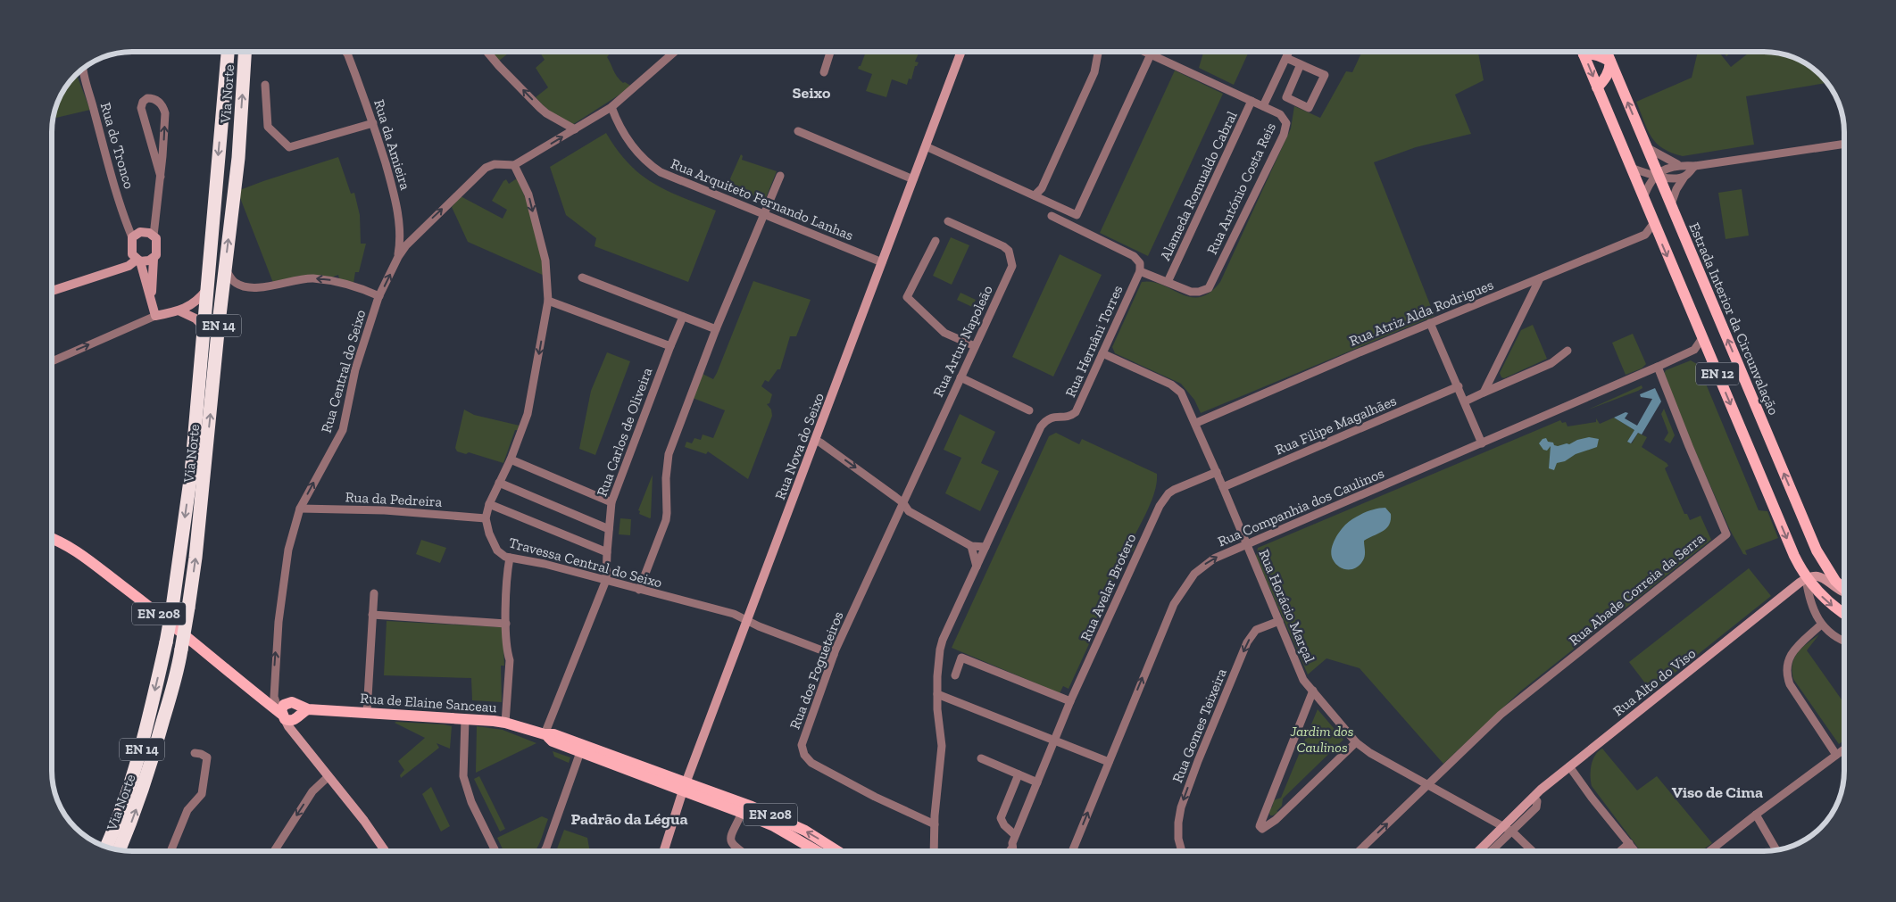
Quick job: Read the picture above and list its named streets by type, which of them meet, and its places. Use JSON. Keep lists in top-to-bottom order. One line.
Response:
{"streets":{"highway":["Via Norte","EN 14"],"main road":["Rua do Tronco","Estrada Interior da Circunvalação","EN 12","Rua Nova do Seixo","EN 208","Rua Alto do Viso","Rua de Elaine Sanceau"],"street":["Rua da Amieira","Alameda Romualdo Cabral","Rua António Costa Reis","Rua Arquiteto Fernando Lanhas","Rua Atriz Alda Rodrigues","Rua Artur Napoleão","Rua Hernâni Torres","Rua Central do Seixo","Rua Filipe Magalhães","Rua Carlos de Oliveira","Rua da Pedreira","Rua Companhia dos Caulinos","Travessa Central do Seixo","Rua Avelar Brotero","Rua Abade Correia da Serra","Rua Horácio Marçal","Rua dos Fogueteiros","Rua Gomes Teixeira"]},"crossings":[["Rua da Amieira","Rua Central do Seixo"],["Alameda Romualdo Cabral","Rua António Costa Reis"],["Rua António Costa Reis","Rua Hernâni Torres"],["Rua Arquiteto Fernando Lanhas","Rua Nova do Seixo"],["Rua Atriz Alda Rodrigues","EN 12"],["Rua Atriz Alda Rodrigues","Rua Horácio Marçal"],["Rua Artur Napoleão","Rua dos Fogueteiros"],["Rua Hernâni Torres","Rua Horácio Marçal"],["Rua Central do Seixo","Rua da Pedreira"],["Rua Central do Seixo","EN 208"],["EN 12","Rua Companhia dos Caulinos"],["EN 12","Rua Alto do Viso"],["Rua Filipe Magalhães","Rua Horácio Marçal"],["Rua Carlos de Oliveira","Travessa Central do Seixo"],["Rua Carlos de Oliveira","Rua de Elaine Sanceau"],["Rua Nova do Seixo","Travessa Central do Seixo"],["Rua Nova do Seixo","EN 208"],["Rua Nova do Seixo","Rua de Elaine Sanceau"],["Rua da Pedreira","Travessa Central do Seixo"],["Rua Companhia dos Caulinos","Rua Abade Correia da Serra"],["Rua Companhia dos Caulinos","Rua Horácio Marçal"],["Travessa Central do Seixo","Rua dos Fogueteiros"],["Rua Avelar Brotero","Rua Horácio Marçal"],["Rua Abade Correia da Serra","Rua Horácio Marçal"],["Rua Horácio Marçal","Rua Alto do Viso"],["Rua Horácio Marçal","Rua Gomes Teixeira"],["EN 208","Rua de Elaine Sanceau"]],"one_way":["Rua Central do Seixo","Rua Companhia dos Caulinos","Rua Gomes Teixeira"],"districts":["Seixo","Viso de Cima","Padrão da Légua"],"parks":["Jardim dos Caulinos"]}
